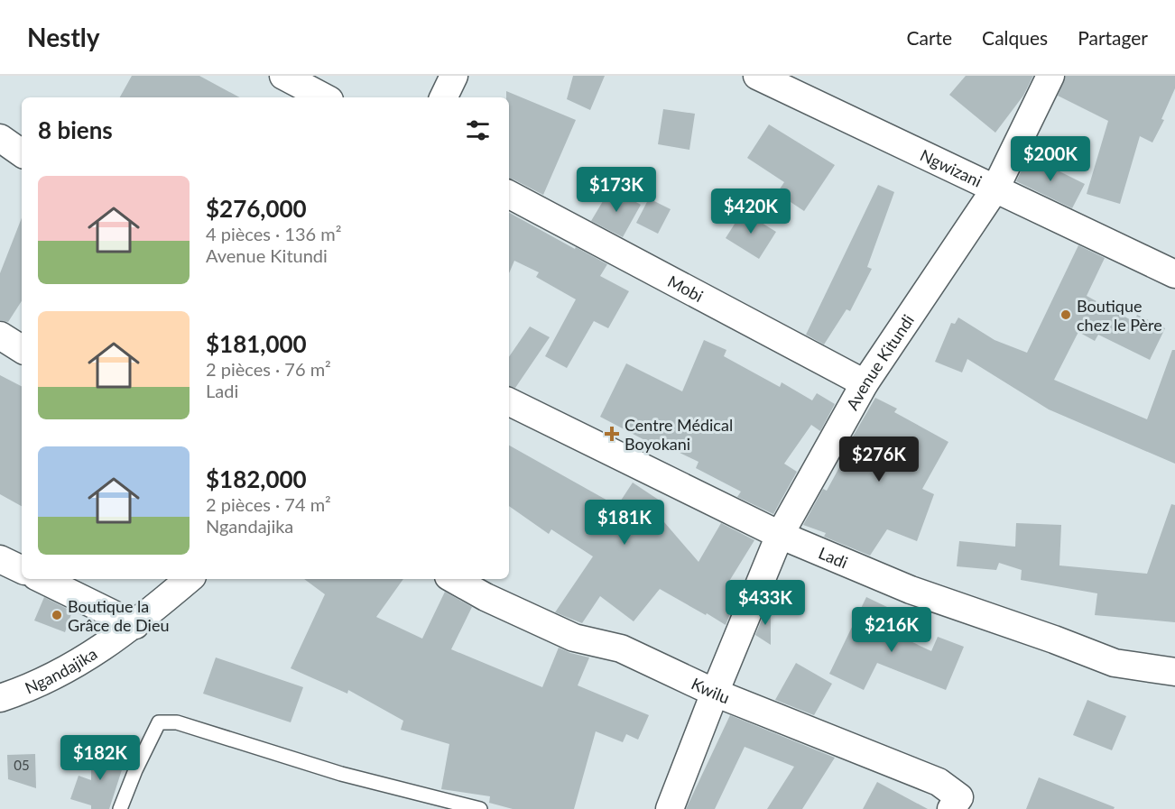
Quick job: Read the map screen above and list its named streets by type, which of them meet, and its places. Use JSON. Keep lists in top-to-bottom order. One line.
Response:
{"streets":{"street":["Ngwizani","Mobi","Avenue Kitundi","Ladi","Ngandajika","Kwilu"]},"crossings":[["Ngwizani","Avenue Kitundi"],["Mobi","Avenue Kitundi"],["Avenue Kitundi","Ladi"],["Avenue Kitundi","Kwilu"]],"places":{"other":["Boutique chez le Père","Boutique la Grâce de Dieu"],"health":["Centre Médical Boyokani"]},"house_numbers":["05"],"page":{"header":"Nestly","nav":["Carte","Calques","Partager"],"heading":"8 biens","price":["$200K","$173K","$420K","$276K","$181K","$433K","$216K","$182K"],"list":[{"name":"$276,000","note":"4 pièces · 136 m² · Avenue Kitundi"},{"name":"$181,000","note":"2 pièces · 76 m² · Ladi"},{"name":"$182,000","note":"2 pièces · 74 m² · Ngandajika"}]}}
